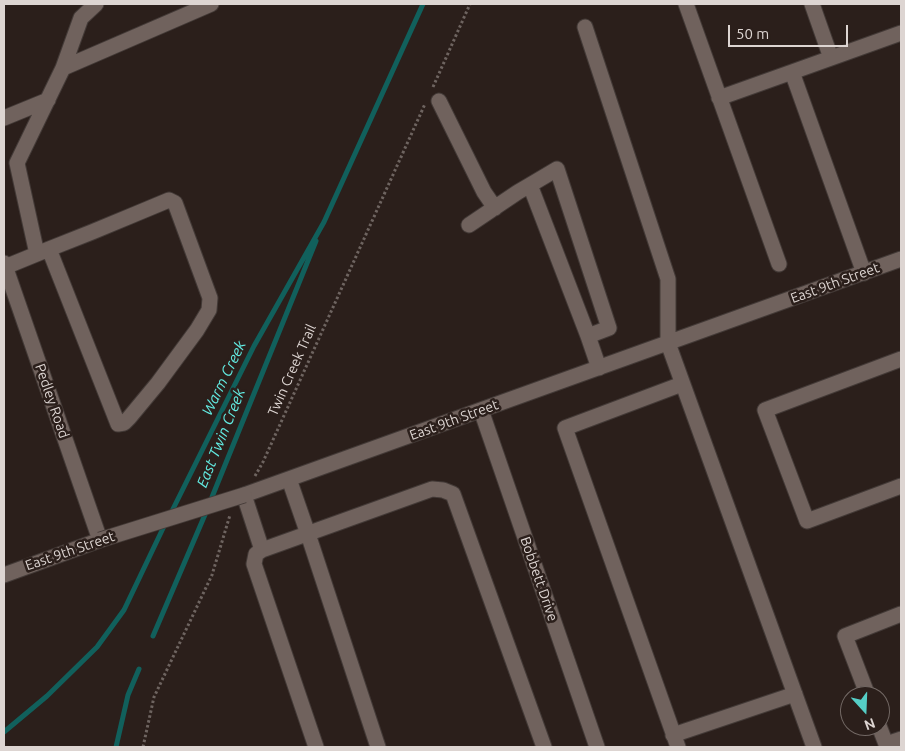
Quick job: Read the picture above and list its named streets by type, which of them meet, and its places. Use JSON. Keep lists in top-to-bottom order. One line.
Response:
{"streets":{"street":["East 9th Street","Pedley Road","Bobbett Drive"],"path":["Twin Creek Trail"]},"crossings":[["East 9th Street","Pedley Road"],["East 9th Street","Bobbett Drive"]],"water":["Warm Creek","East Twin Creek"],"scale_bar":"50 m","north":"bottom"}
